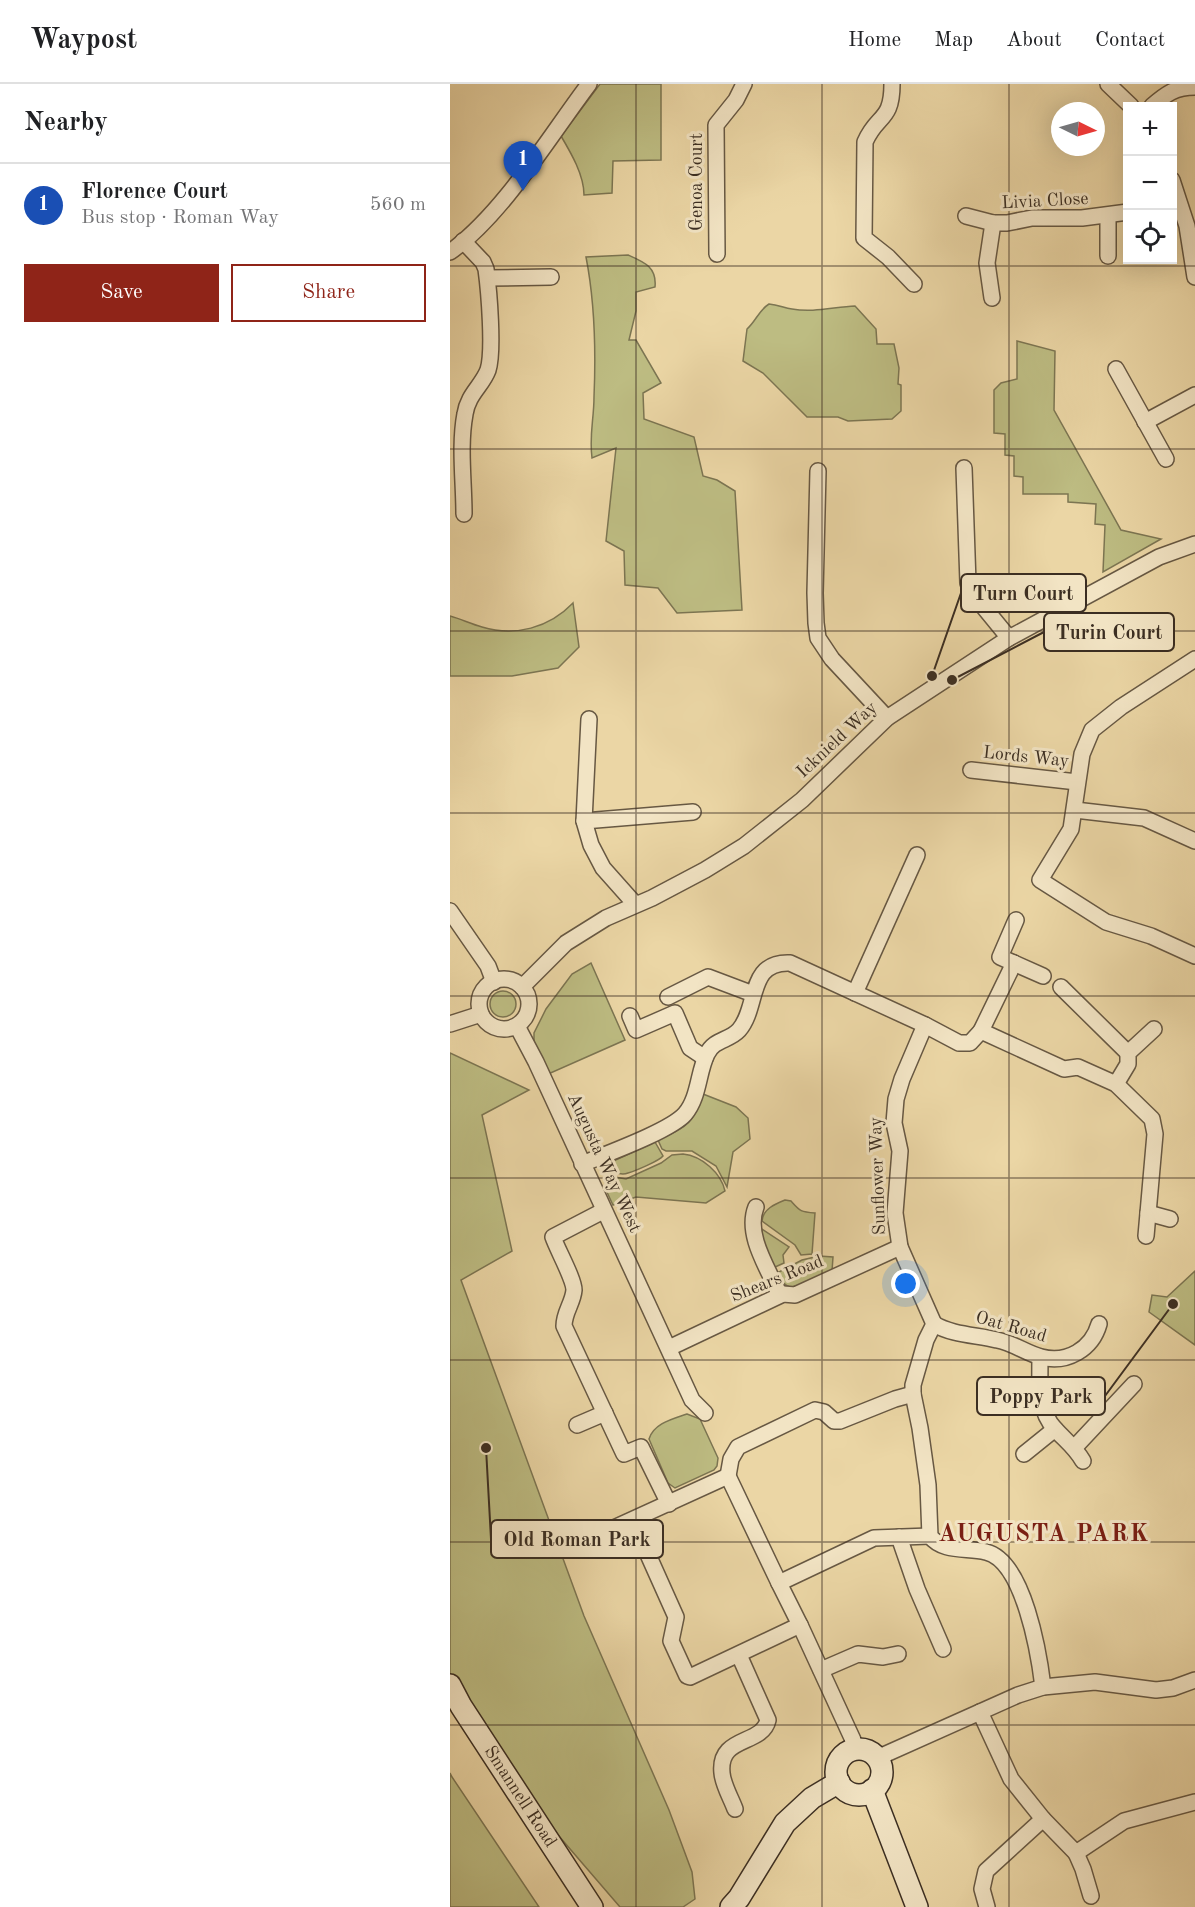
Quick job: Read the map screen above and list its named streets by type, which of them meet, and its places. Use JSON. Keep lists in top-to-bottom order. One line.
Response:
{"streets":{"street":["Genoa Court","Livia Close","Icknield Way","Lords Way","Augusta Way West","Sunflower Way","Shears Road","Oat Road","Smannell Road"]},"crossings":[["Icknield Way","Augusta Way West"],["Augusta Way West","Shears Road"],["Sunflower Way","Shears Road"],["Sunflower Way","Oat Road"]],"districts":["AUGUSTA PARK"],"places":["Turn Court","Turin Court","Poppy Park","Old Roman Park"],"north":"right","page":{"header":"Waypost","nav":["Home","Map","About","Contact"],"heading":"Nearby","map_buttons":["+","−"],"pins":"1","list":[{"mark":"1","name":"Florence Court","note":"Bus stop · Roman Way","value":"560 m"}],"buttons":["Save","Share"]}}
